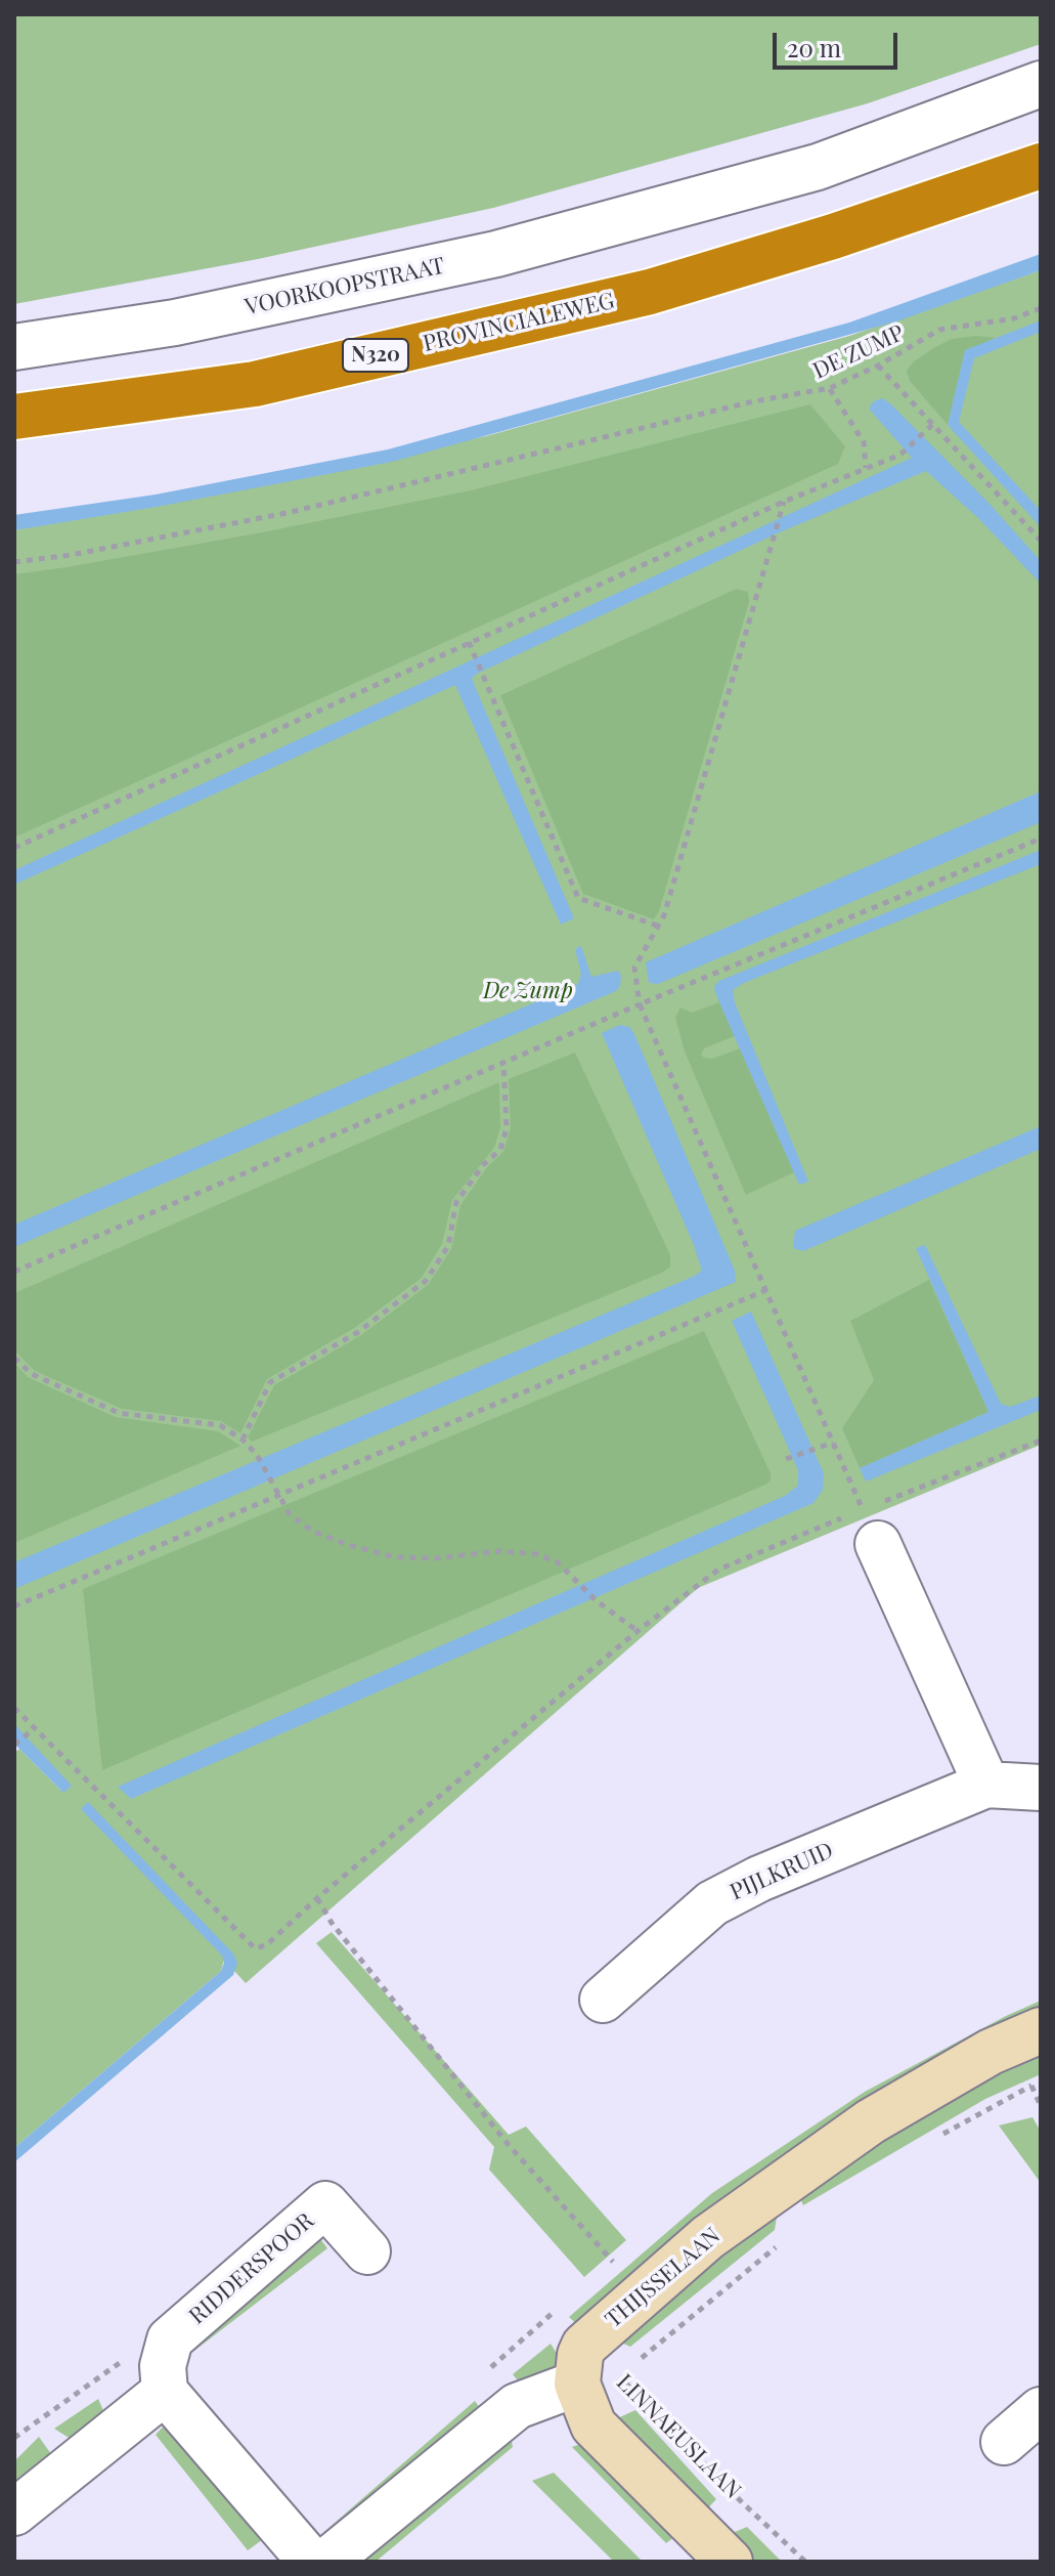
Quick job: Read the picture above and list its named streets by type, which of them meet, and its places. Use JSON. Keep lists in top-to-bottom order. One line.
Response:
{"streets":{"highway":["PROVINCIALEWEG","N320"],"street":["VOORKOOPSTRAAT","PIJLKRUID","RIDDERSPOOR","THIJSSELAAN","LINNAEUSLAAN"],"path":["DE ZUMP"]},"crossings":[["THIJSSELAAN","LINNAEUSLAAN"]],"parks":["De Zump"],"scale_bar":"20 m"}
